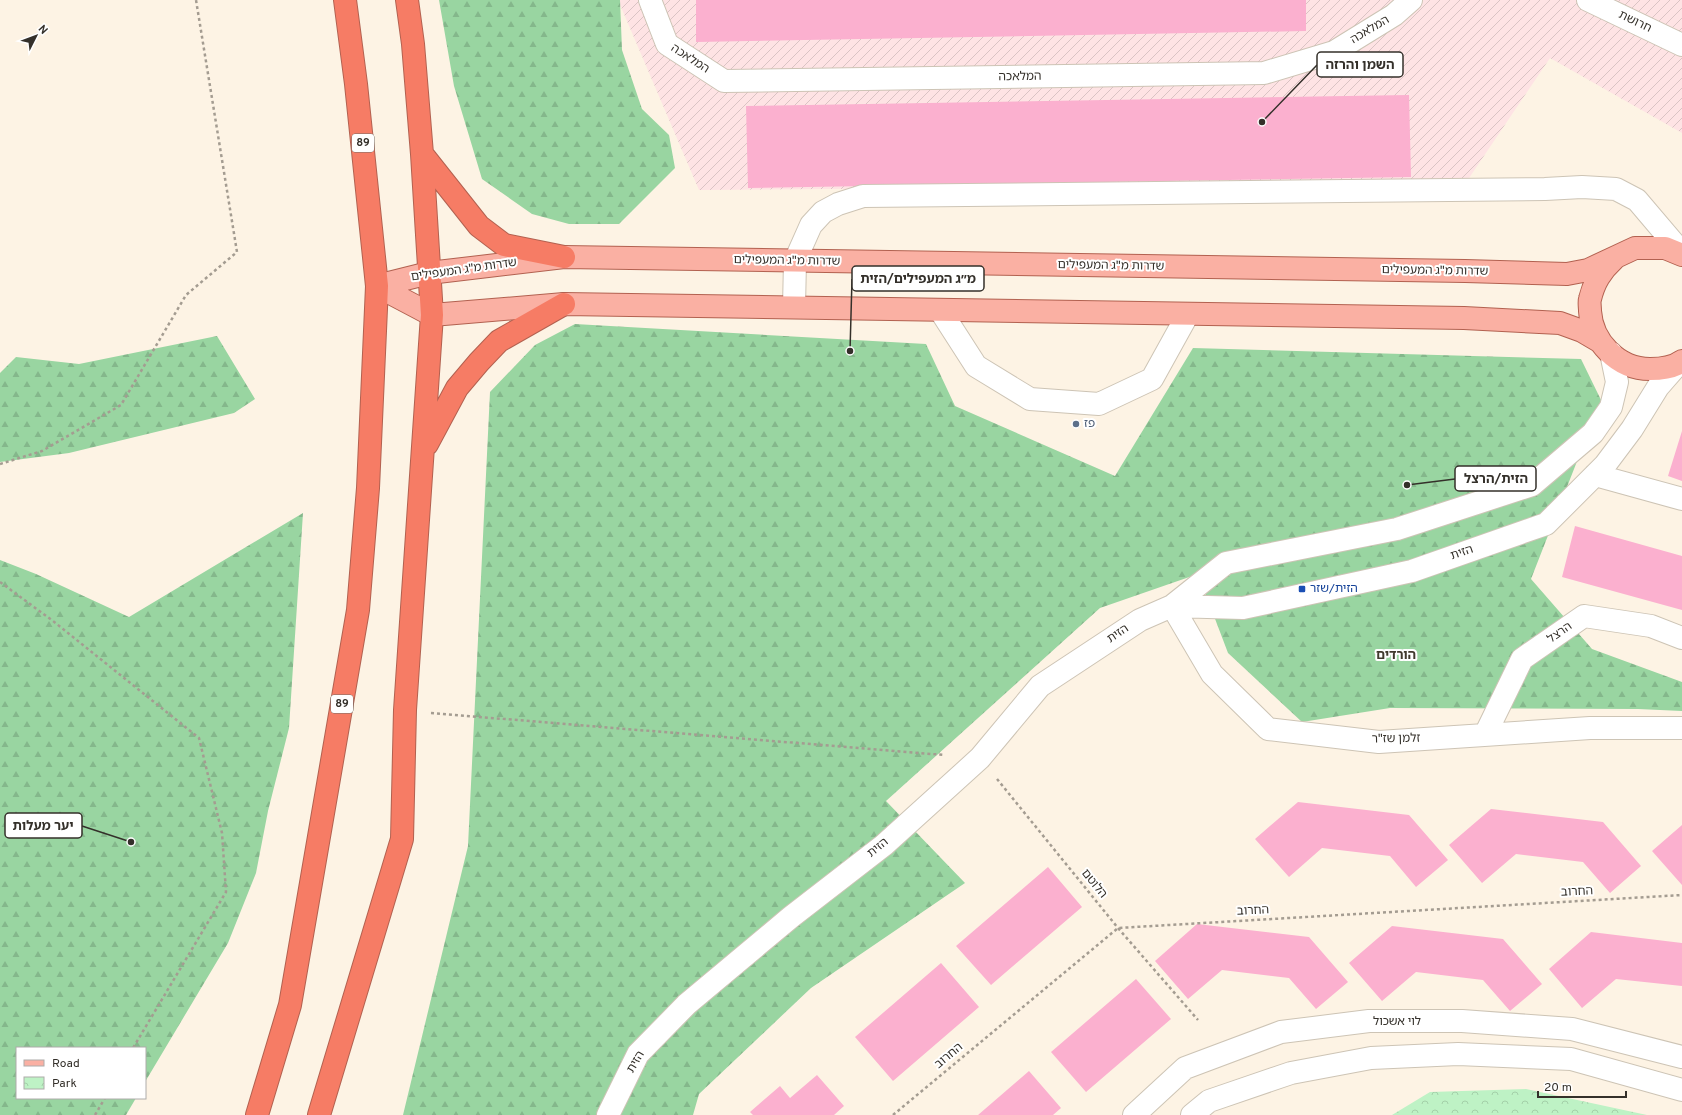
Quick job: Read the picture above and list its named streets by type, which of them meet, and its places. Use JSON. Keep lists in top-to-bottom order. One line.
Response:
{"streets":{"highway":["89"],"main road":["שדרות מ\"ג המעפילים"],"street":["חרושת","המלאכה","הזית","הרצל","זלמן שז\"ר","לוי אשכול"],"path":["הלוטם","החרוב"]},"crossings":[["89","שדרות מ\"ג המעפילים"],["הזית","זלמן שז\"ר"],["הזית","הלוטם"],["הרצל","זלמן שז\"ר"],["הלוטם","החרוב"]],"districts":["הורדים"],"places":{"other":["השמן והרזה","מ״ג המעפילים/הזית","פז","הזית/הרצל","יער מעלות"],"transit":["הזית/שזר"]},"legend":["Road","Park"],"scale_bar":"20 m","north":"top right"}
